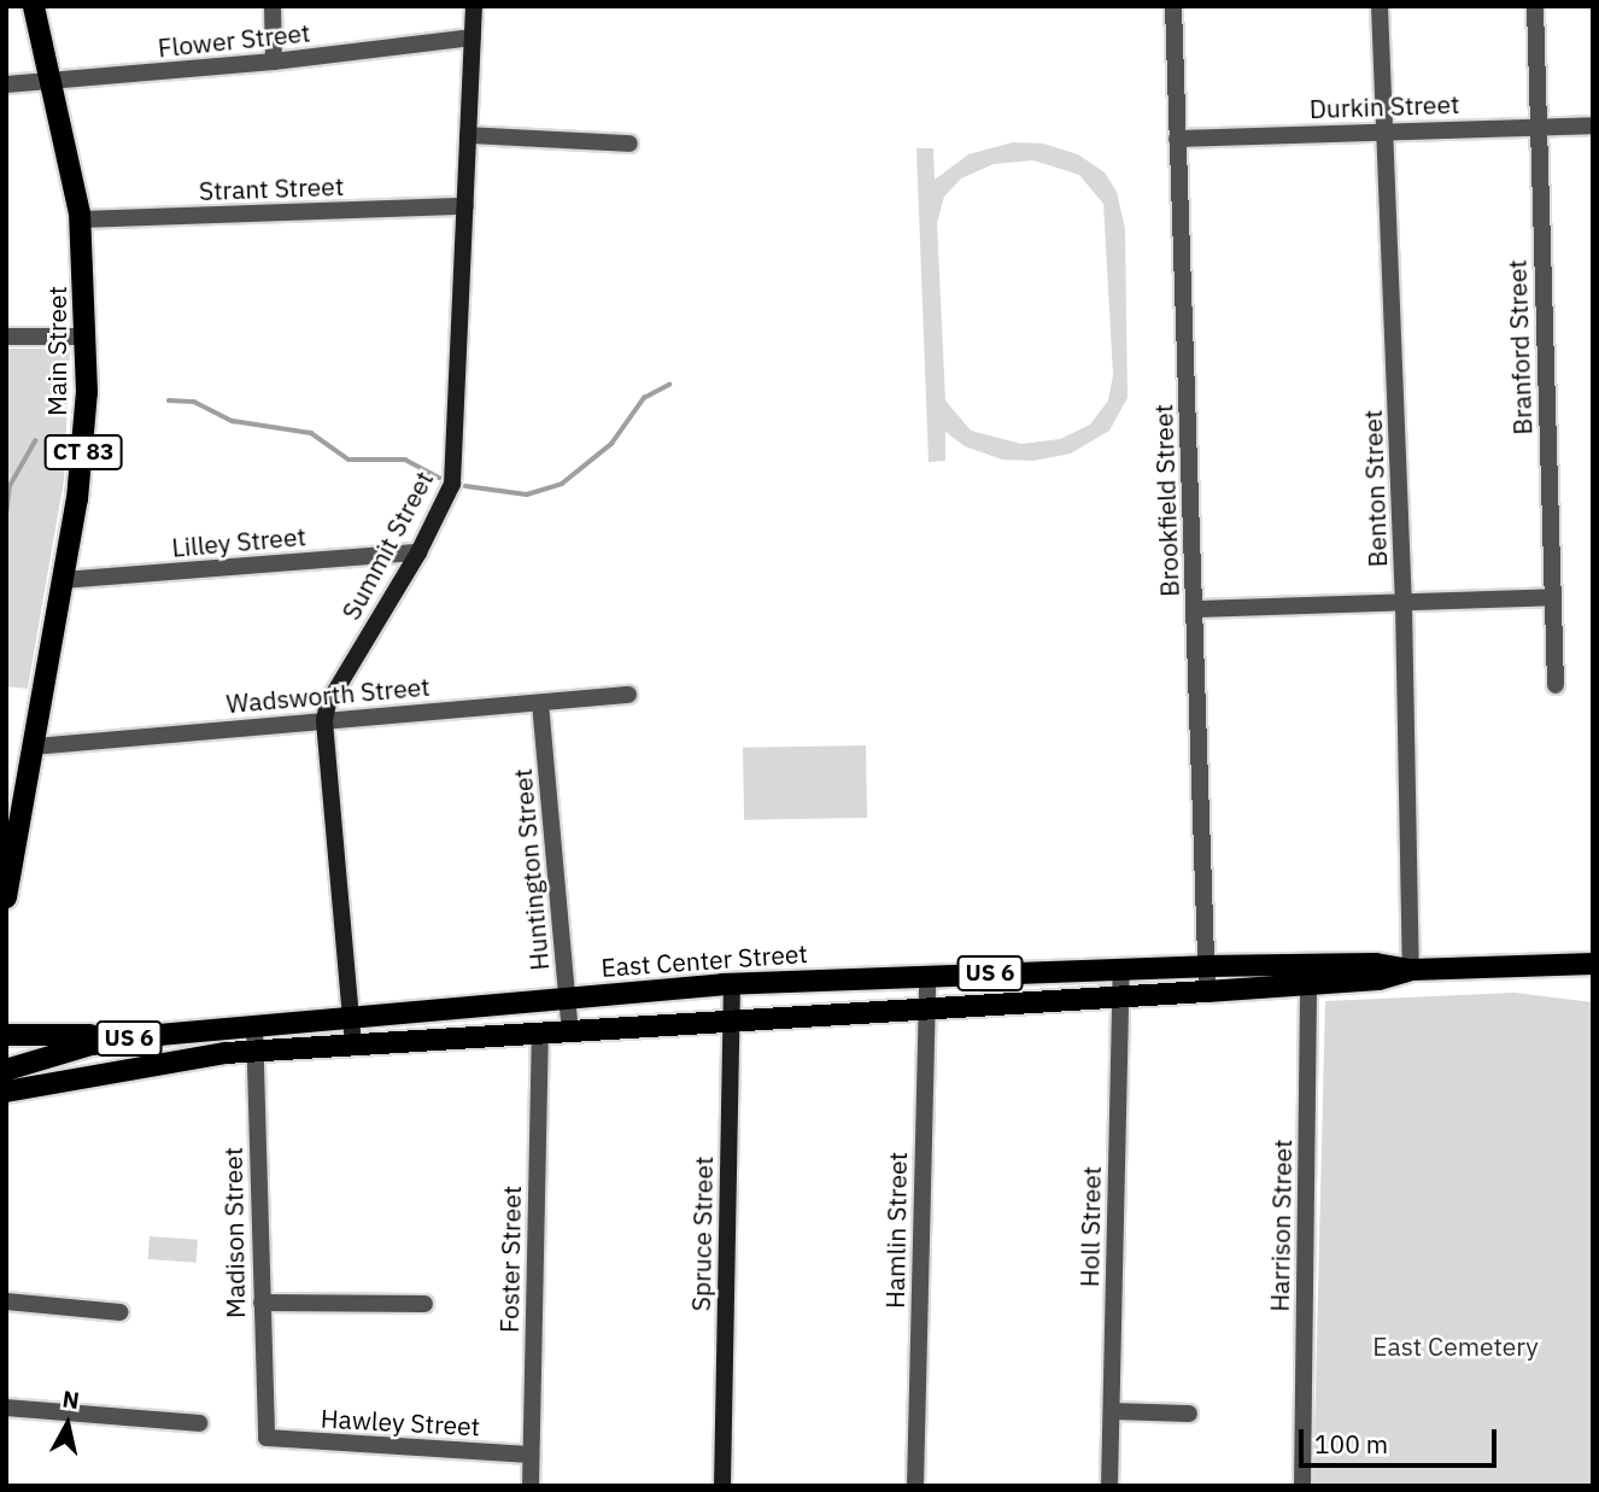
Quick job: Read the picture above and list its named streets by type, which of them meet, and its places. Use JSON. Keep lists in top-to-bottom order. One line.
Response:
{"streets":{"main road":["Main Street","CT 83","East Center Street","US 6"],"street":["Flower Street","Durkin Street","Strant Street","Branford Street","Benton Street","Brookfield Street","Lilley Street","Summit Street","Wadsworth Street","Huntington Street","Harrison Street","Holl Street","Hamlin Street","Madison Street","Spruce Street","Foster Street","Hawley Street"]},"crossings":[["Flower Street","Main Street"],["Flower Street","Summit Street"],["Durkin Street","Branford Street"],["Durkin Street","Benton Street"],["Durkin Street","Brookfield Street"],["Strant Street","Main Street"],["Strant Street","Summit Street"],["Main Street","Lilley Street"],["Main Street","Wadsworth Street"],["Benton Street","East Center Street"],["Brookfield Street","East Center Street"],["Lilley Street","Summit Street"],["Summit Street","Wadsworth Street"],["Summit Street","East Center Street"],["Wadsworth Street","Huntington Street"],["Huntington Street","East Center Street"],["East Center Street","Harrison Street"],["East Center Street","Holl Street"],["East Center Street","Hamlin Street"],["East Center Street","Madison Street"],["East Center Street","Spruce Street"],["East Center Street","Foster Street"],["Madison Street","Hawley Street"],["Foster Street","Hawley Street"]],"parks":["East Cemetery"],"scale_bar":"100 m","north":"top"}
